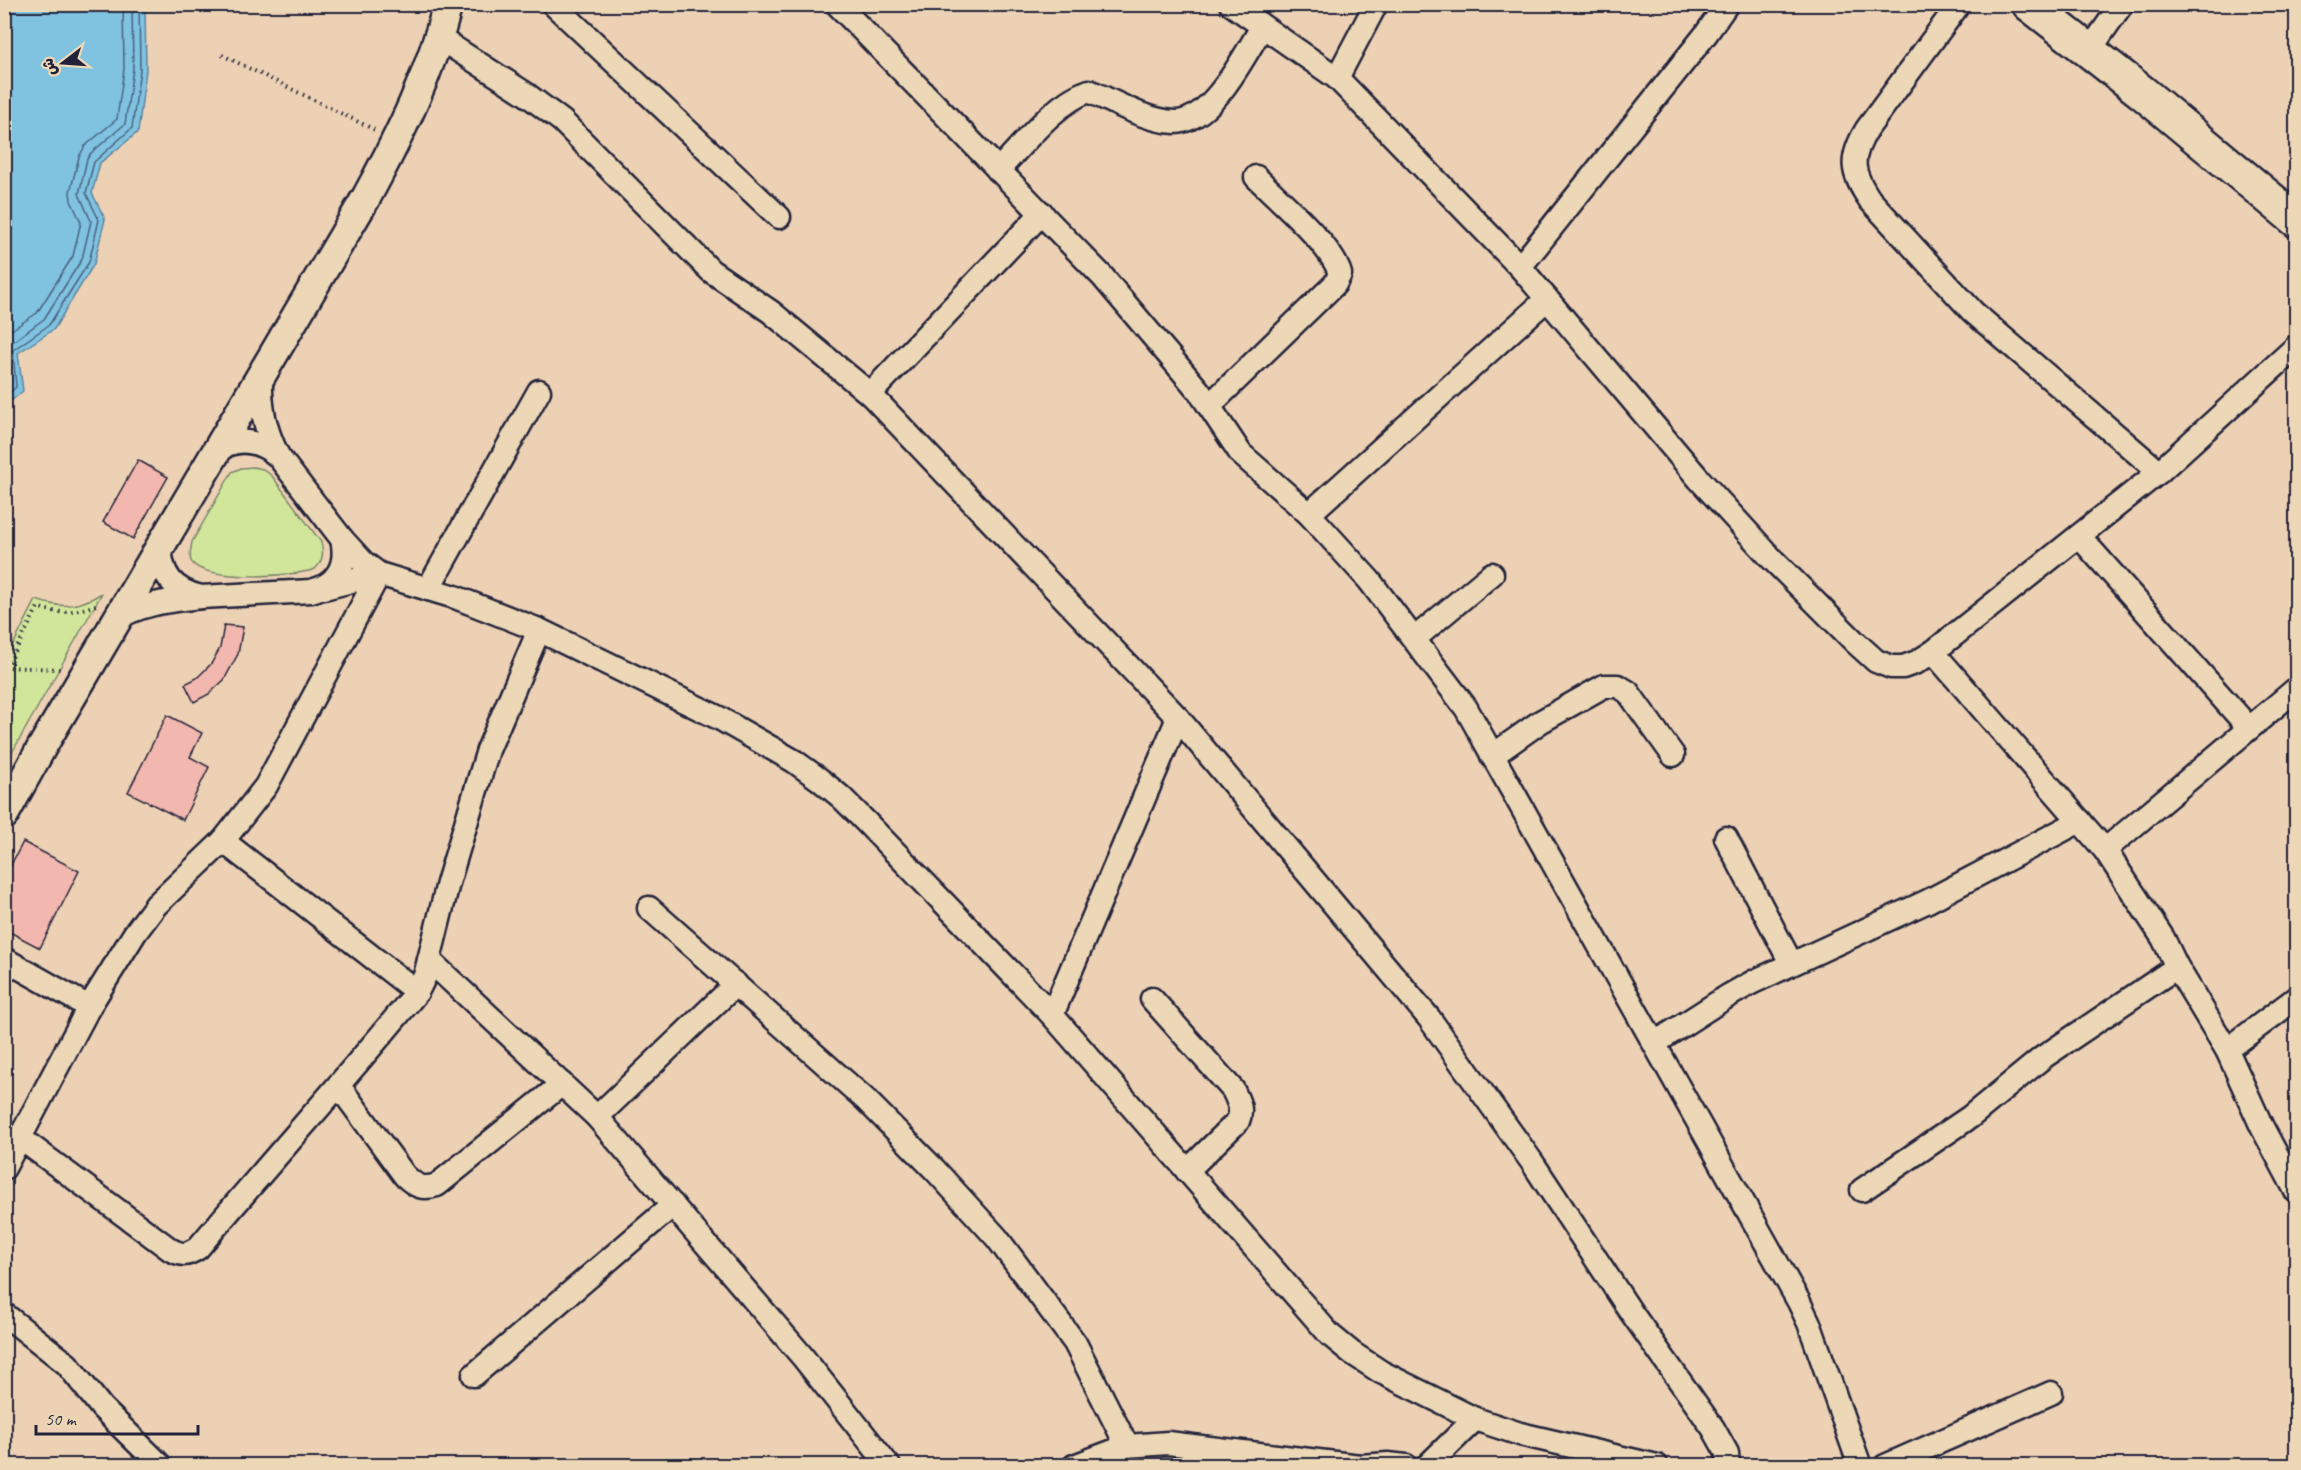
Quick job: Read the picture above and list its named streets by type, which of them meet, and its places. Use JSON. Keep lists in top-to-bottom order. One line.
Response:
{"scale_bar":"50 m","north":"left"}
